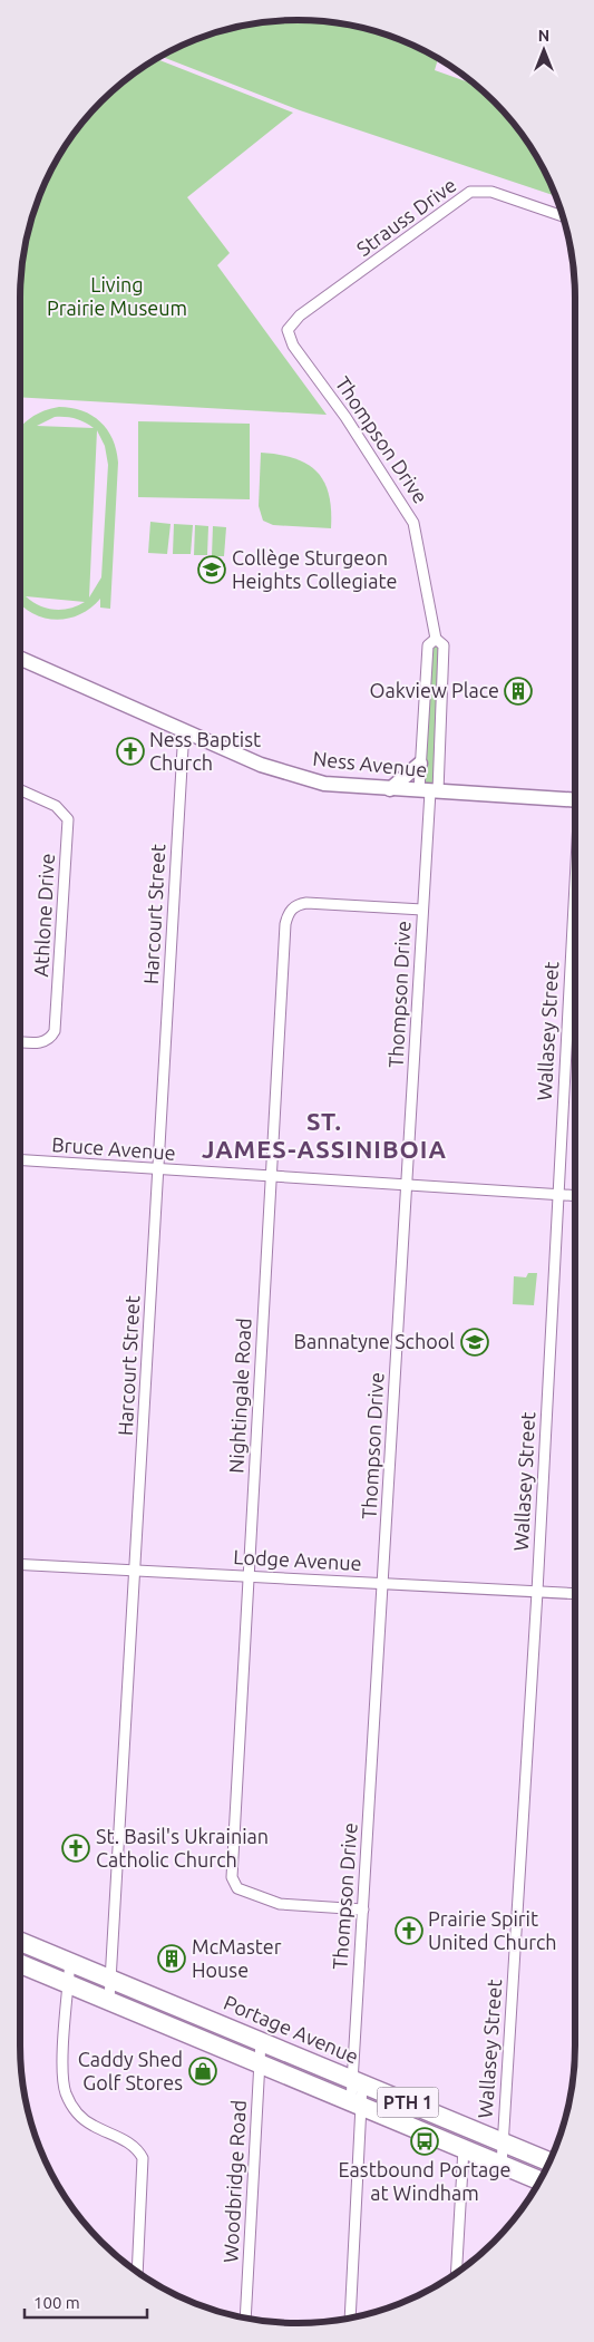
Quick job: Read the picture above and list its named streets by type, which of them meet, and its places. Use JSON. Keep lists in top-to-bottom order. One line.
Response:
{"streets":{"highway":["Portage Avenue","PTH 1"],"main road":["Ness Avenue"],"street":["Strauss Drive","Thompson Drive","Harcourt Street","Athlone Drive","Wallasey Street","Bruce Avenue","Nightingale Road","Lodge Avenue","Woodbridge Road"]},"crossings":[["Strauss Drive","Thompson Drive"],["Thompson Drive","Ness Avenue"],["Thompson Drive","Bruce Avenue"],["Thompson Drive","Nightingale Road"],["Thompson Drive","Lodge Avenue"],["Thompson Drive","Portage Avenue"],["Thompson Drive","PTH 1"],["Ness Avenue","Harcourt Street"],["Harcourt Street","Bruce Avenue"],["Harcourt Street","Lodge Avenue"],["Harcourt Street","Portage Avenue"],["Harcourt Street","PTH 1"],["Wallasey Street","Bruce Avenue"],["Wallasey Street","Lodge Avenue"],["Wallasey Street","Portage Avenue"],["Wallasey Street","PTH 1"],["Bruce Avenue","Nightingale Road"],["Nightingale Road","Lodge Avenue"],["Portage Avenue","Woodbridge Road"],["PTH 1","Woodbridge Road"]],"districts":["ST. JAMES-ASSINIBOIA"],"parks":["Living Prairie Museum"],"places":{"school or university":["Collège Sturgeon Heights Collegiate","Bannatyne School"],"building":["Oakview Place","McMaster House"],"church":["Ness Baptist Church","St. Basil's Ukrainian Catholic Church","Prairie Spirit United Church"],"shop":["Caddy Shed Golf Stores"],"bus stop":["Eastbound Portage at Windham"]},"scale_bar":"100 m","north":"top"}
